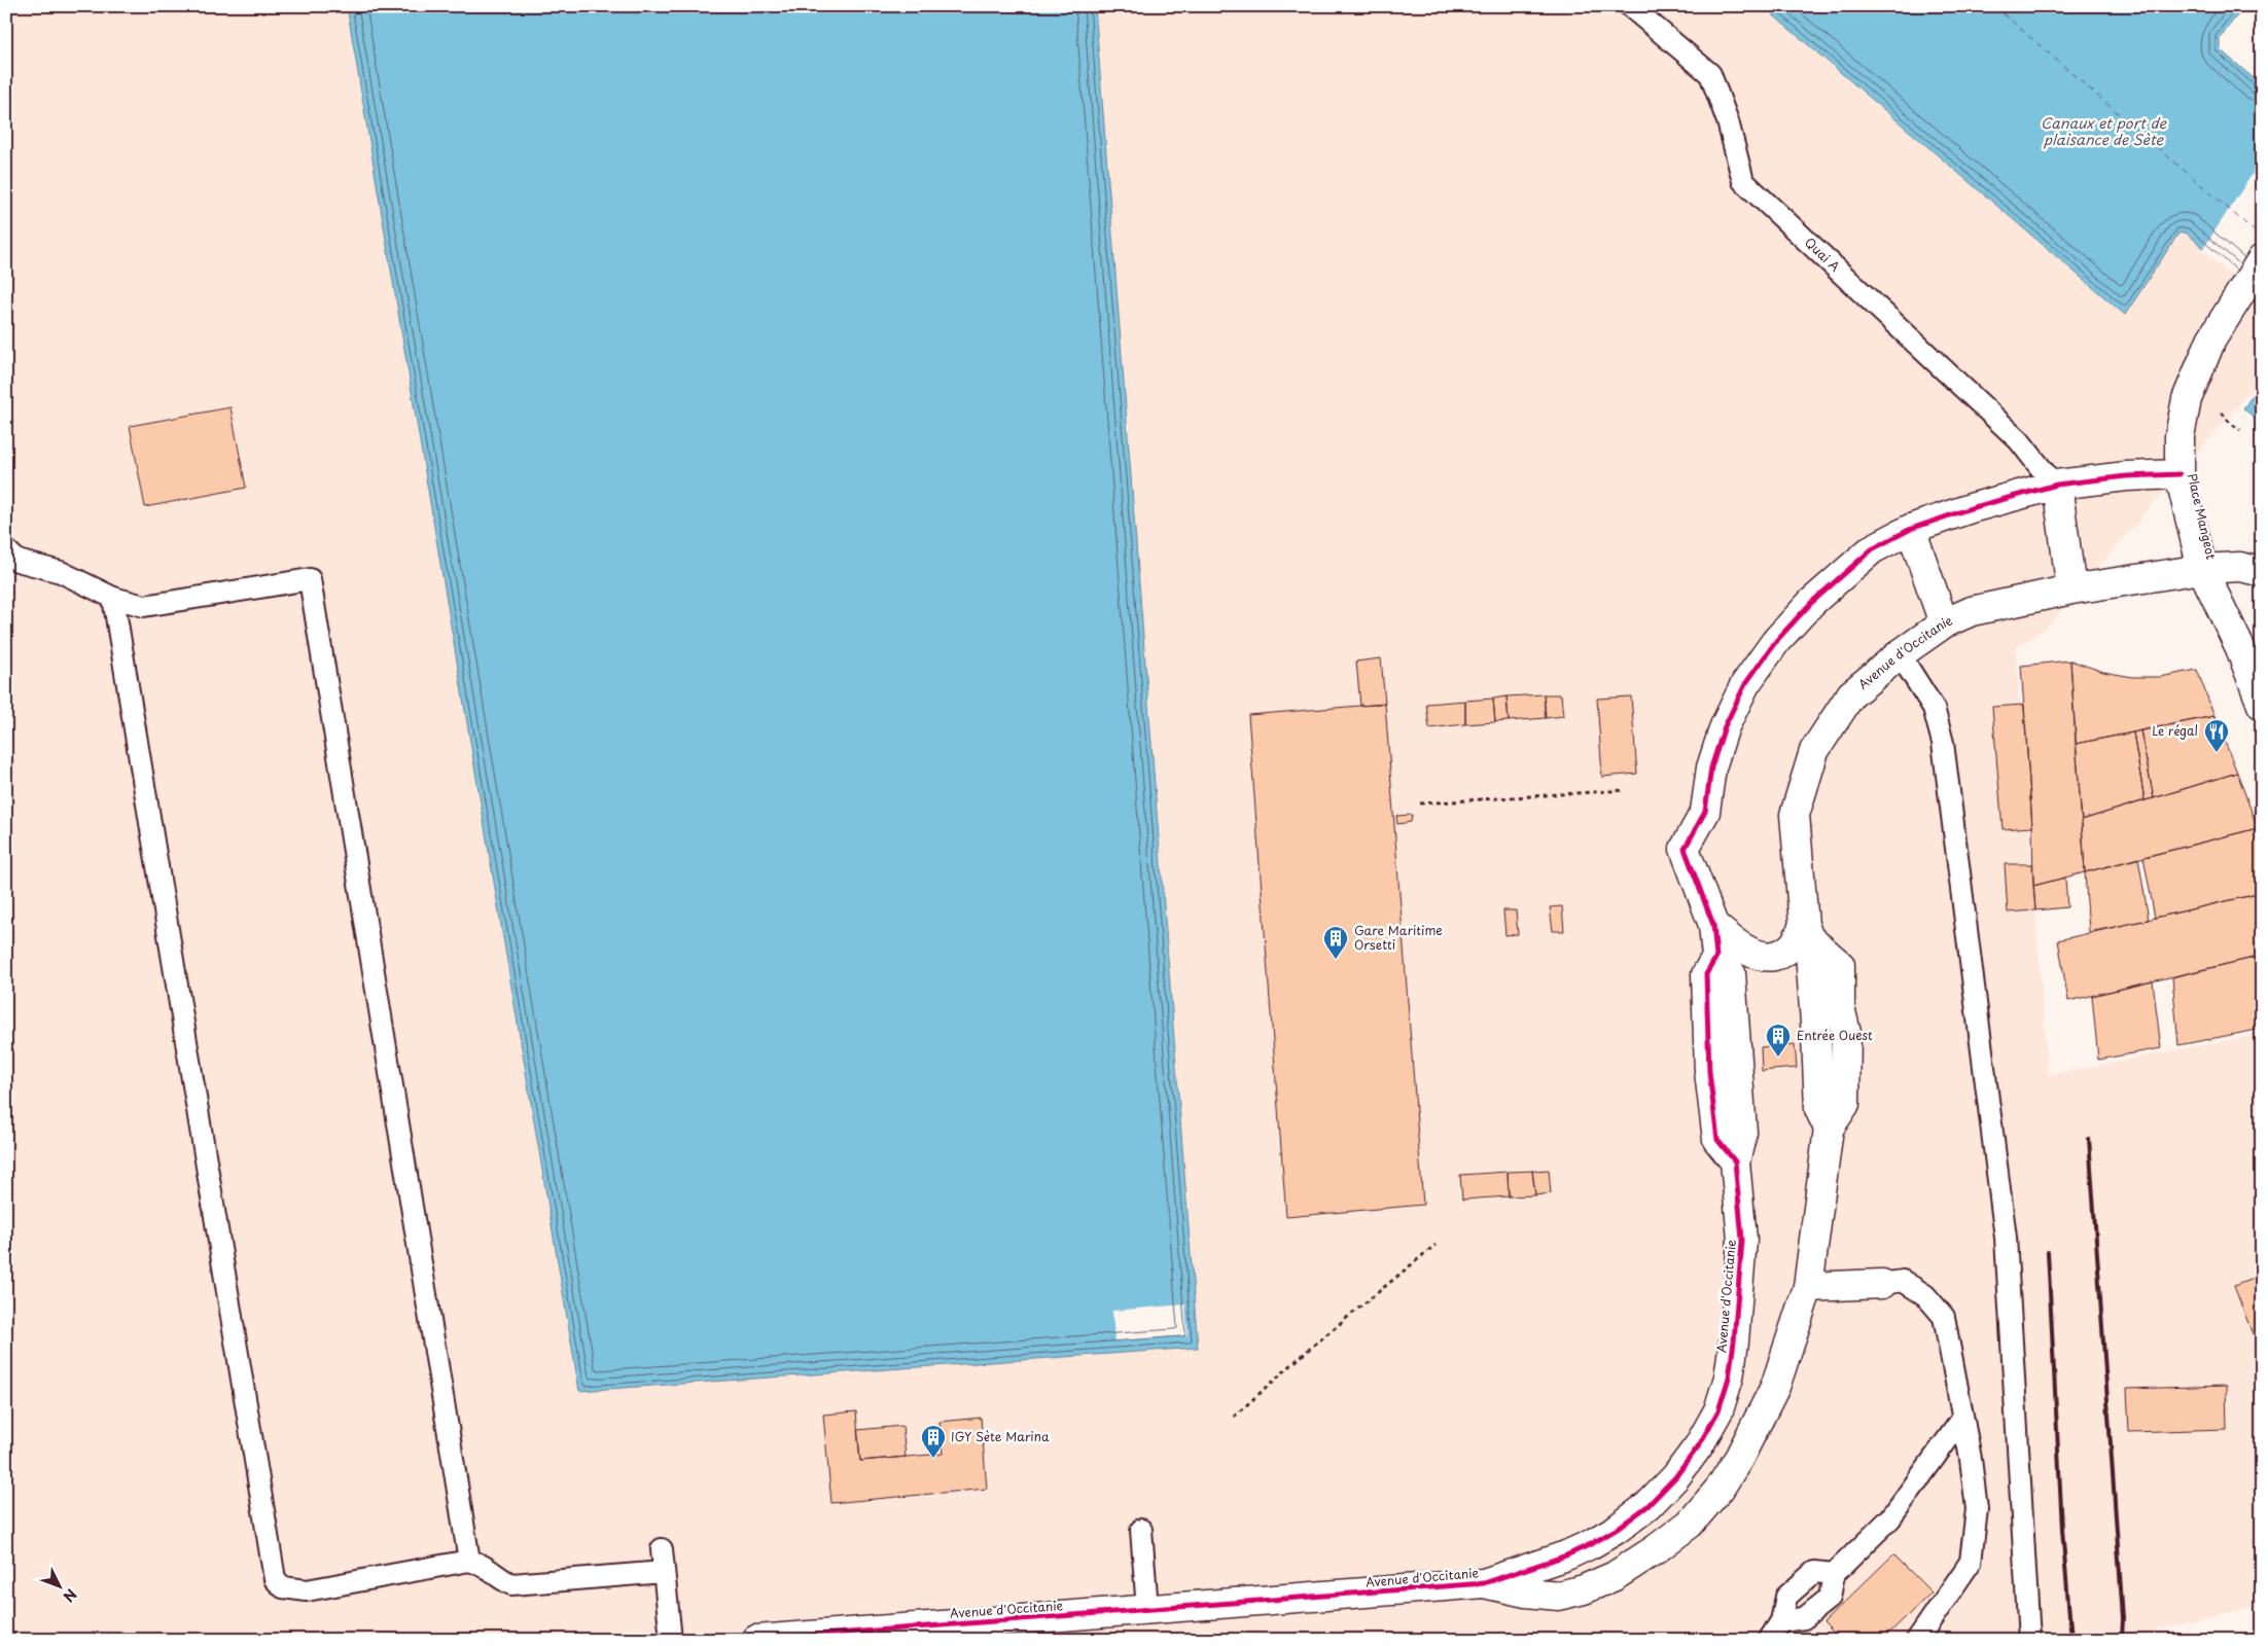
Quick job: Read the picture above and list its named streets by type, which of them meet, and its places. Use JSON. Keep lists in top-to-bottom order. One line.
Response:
{"streets":{"street":["Place Mangeot","Avenue d'Occitanie"],"lane":["Quai A"]},"crossings":[["Quai A","Avenue d'Occitanie"],["Place Mangeot","Avenue d'Occitanie"]],"water":["Canaux et port de plaisance de Sète"],"places":{"restaurant":["Le régal"],"building":["Gare Maritime Orsetti","Entrée Ouest","IGY Sète Marina"]},"north":"bottom right"}
